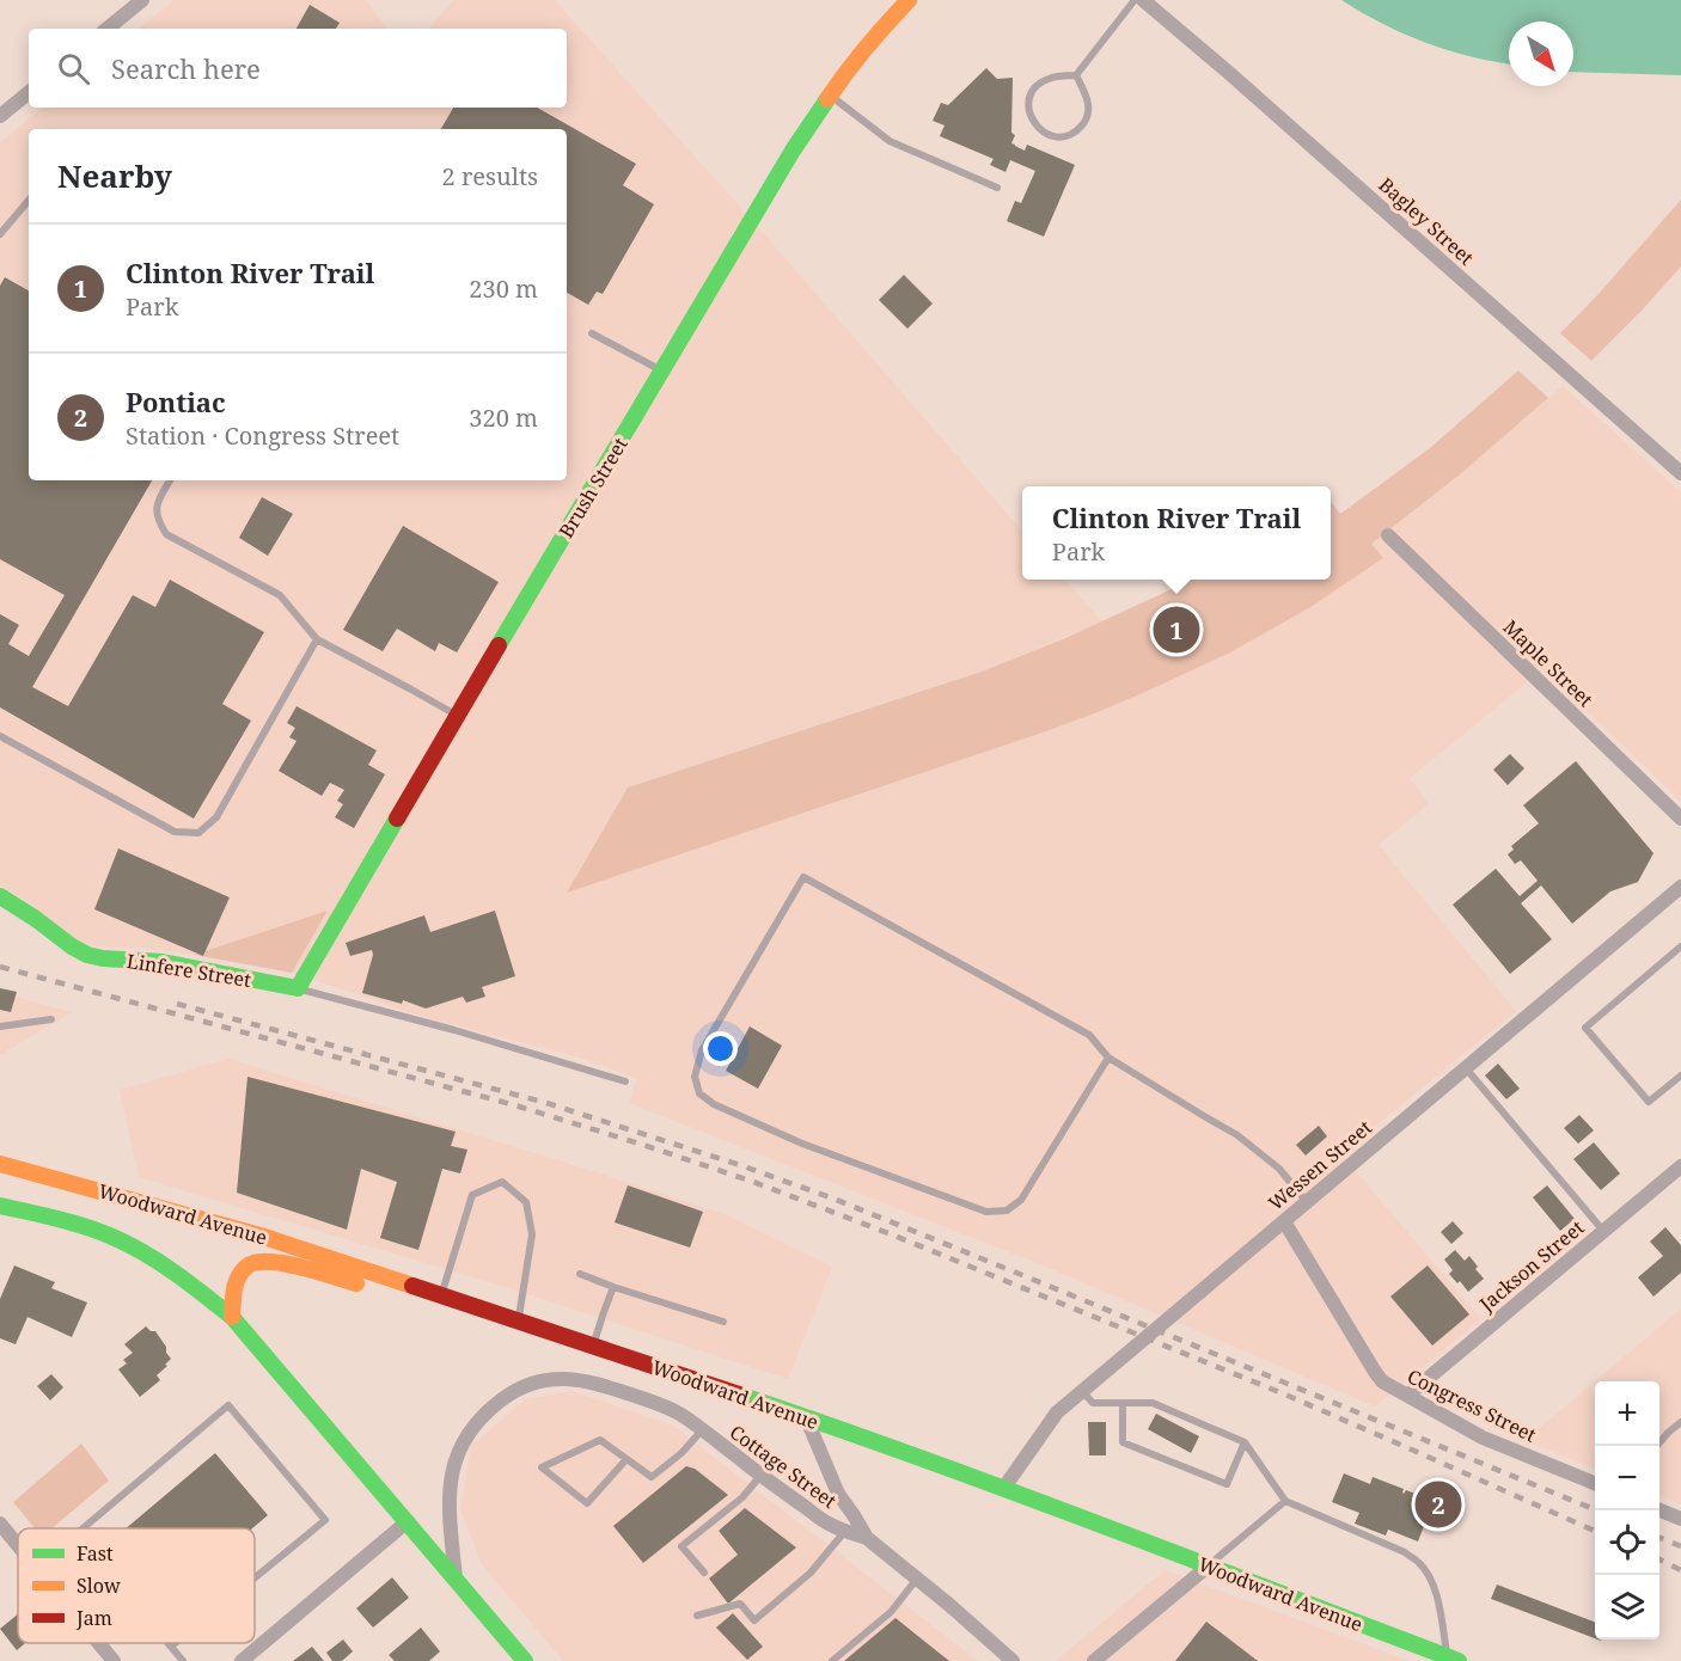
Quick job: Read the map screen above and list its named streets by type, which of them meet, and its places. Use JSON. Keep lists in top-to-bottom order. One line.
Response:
{"streets":{"main road":["Brush Street","Linfere Street","Woodward Avenue"],"street":["Bagley Street","Maple Street","Wessen Street","Jackson Street","Congress Street","Cottage Street"]},"crossings":[["Brush Street","Linfere Street"],["Wessen Street","Woodward Avenue"],["Wessen Street","Congress Street"],["Woodward Avenue","Cottage Street"],["Jackson Street","Congress Street"]],"legend":["Fast","Slow","Jam"],"north":"bottom right","page":{"search":"Search here","heading":["Nearby","2 results"],"list":[{"mark":"1","name":"Clinton River Trail","note":"Park","value":"230 m"},{"mark":"2","name":"Pontiac","note":"Station · Congress Street","value":"320 m"}],"popup":["Clinton River Trail","Park"],"pins":["1","2"],"map_buttons":["+","−"]}}
